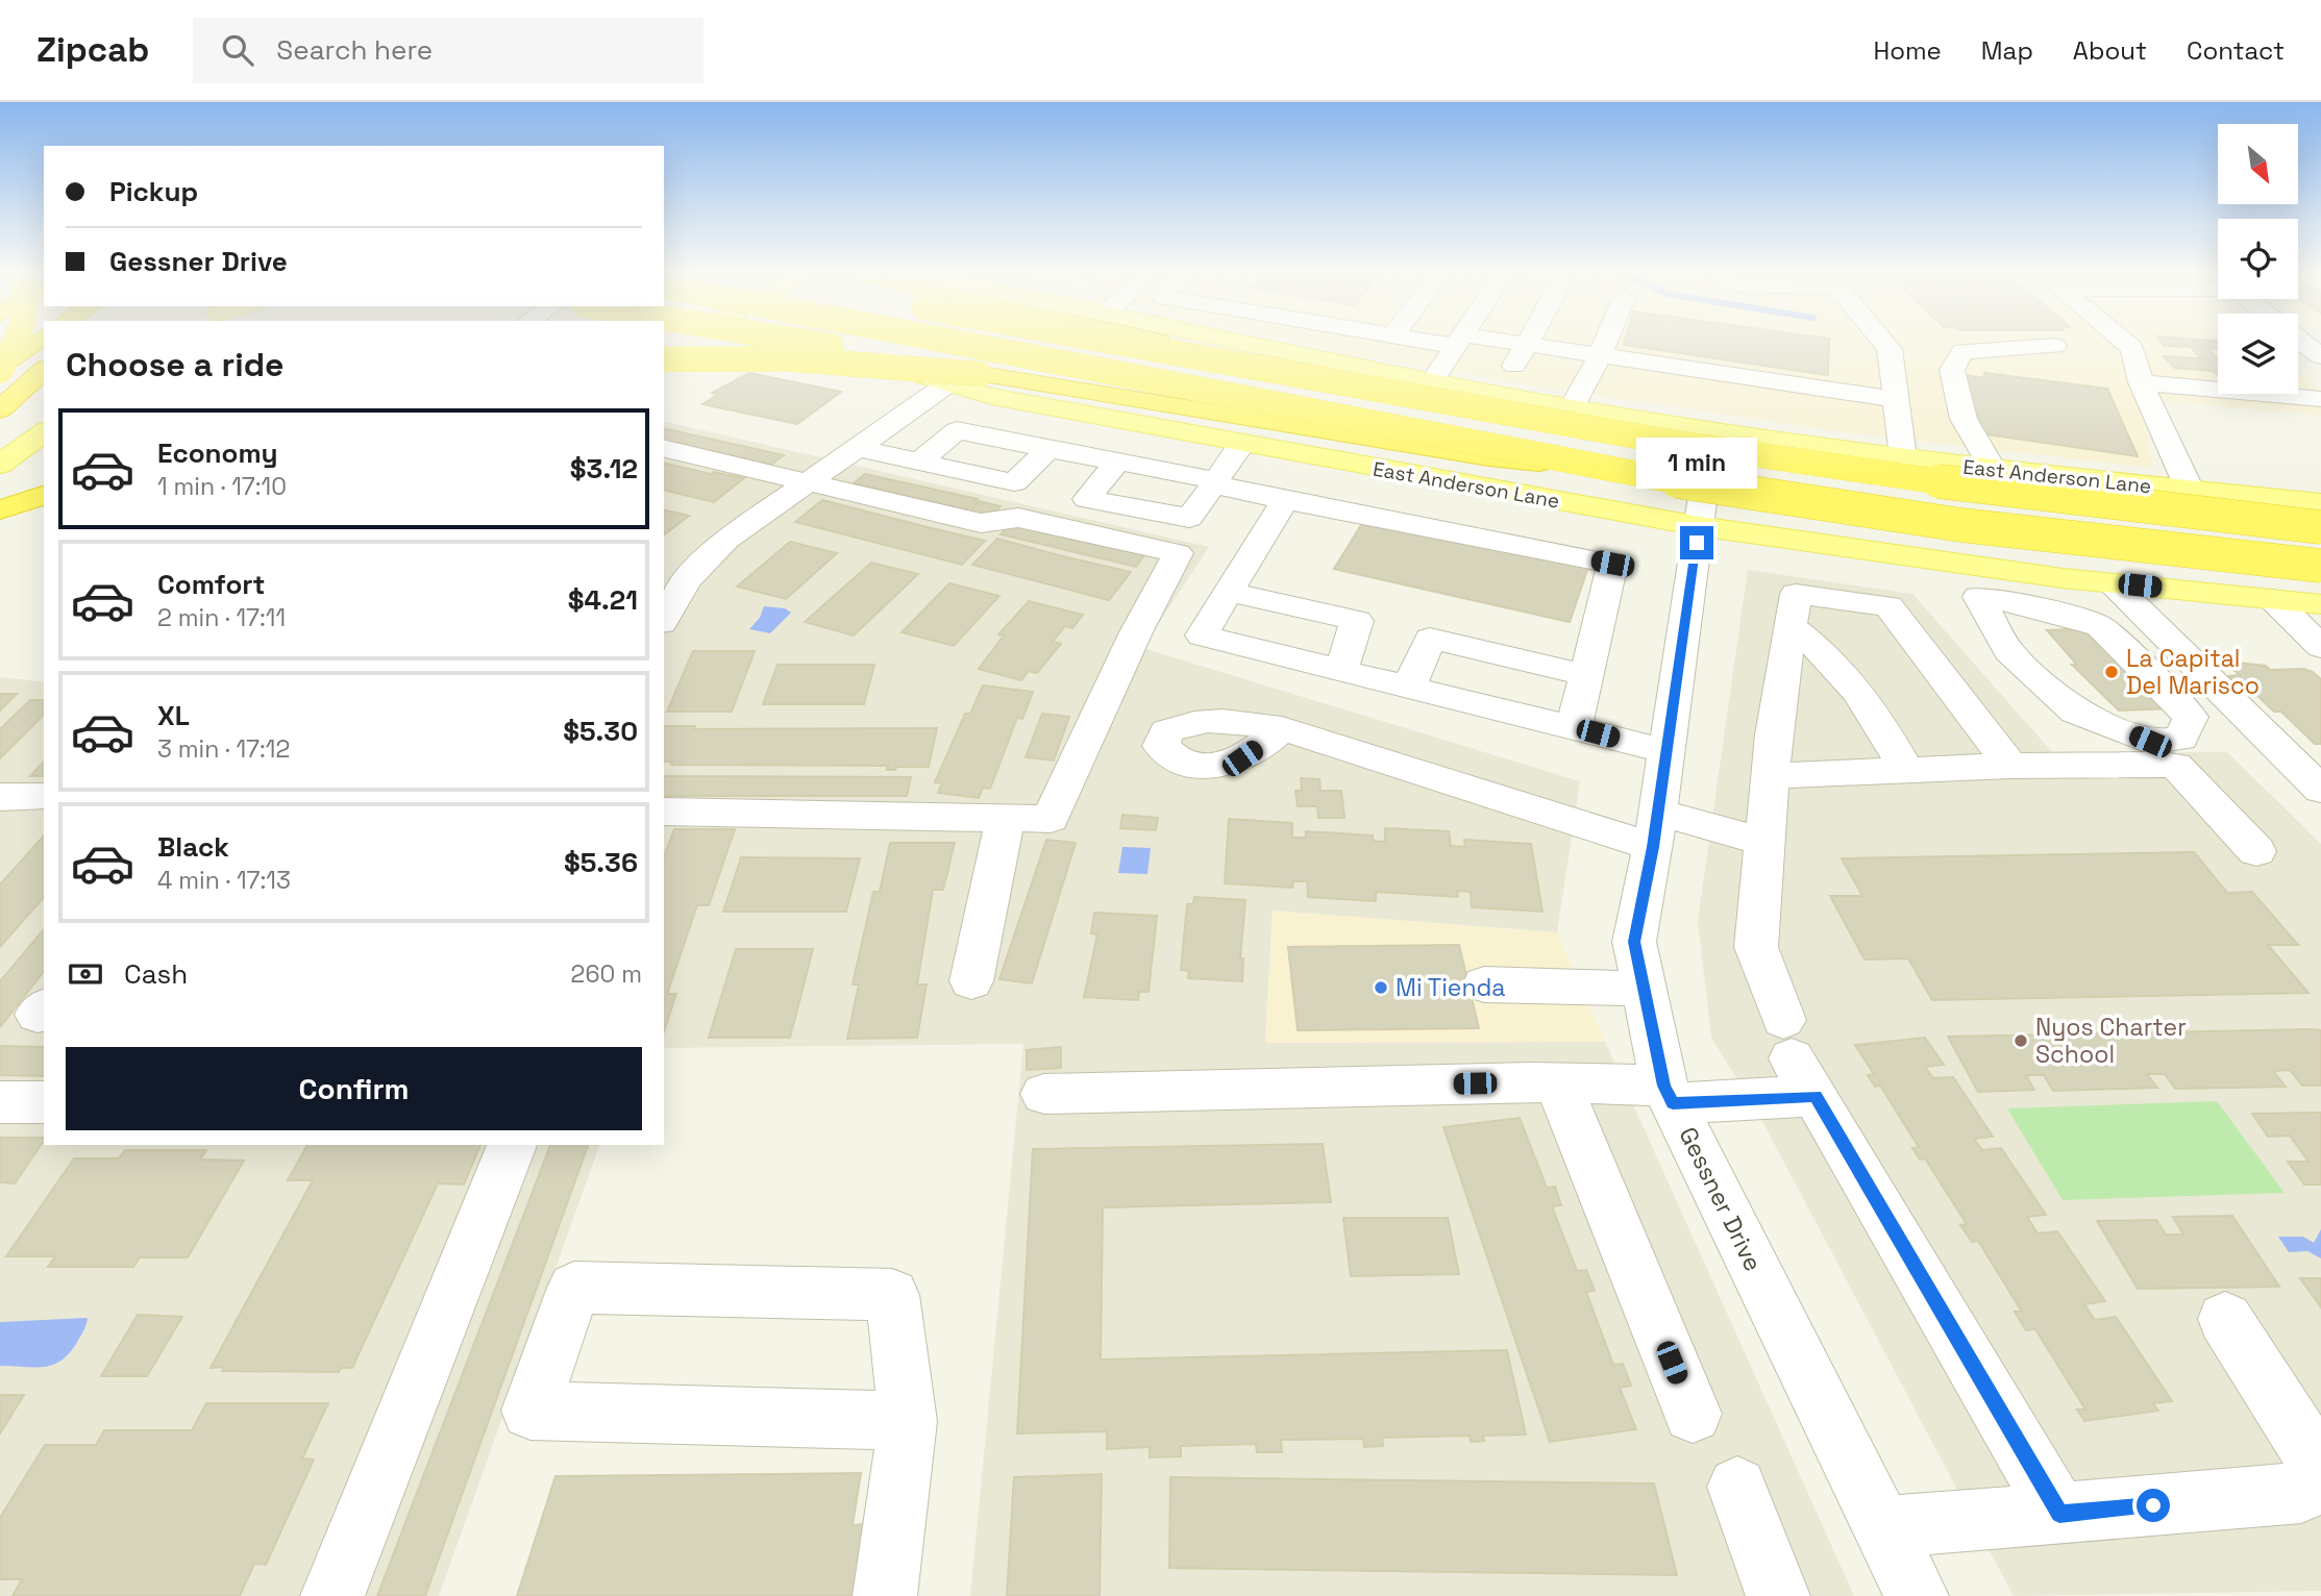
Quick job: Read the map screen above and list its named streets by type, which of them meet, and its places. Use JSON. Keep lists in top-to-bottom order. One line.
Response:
{"streets":{"main road":["East Anderson Lane"],"street":["Gessner Drive"]},"crossings":[["East Anderson Lane","Gessner Drive"]],"places":["La Capital Del Marisco","Mi Tienda","Nyos Charter School"],"north":"bottom right","page":{"header":"Zipcab","search":"Search here","nav":["Home","Map","About","Contact"],"banner":["Pickup","Gessner Drive"],"heading":"Choose a ride","list":[{"name":"Economy","note":"1 min · 17:10","value":"$3.12"},{"name":"Comfort","note":"2 min · 17:11","value":"$4.21"},{"name":"XL","note":"3 min · 17:12","value":"$5.30"},{"name":"Black","note":"4 min · 17:13","value":"$5.36"}],"bubble":"1 min","pay":["Cash","260 m"],"buttons":"Confirm"}}
